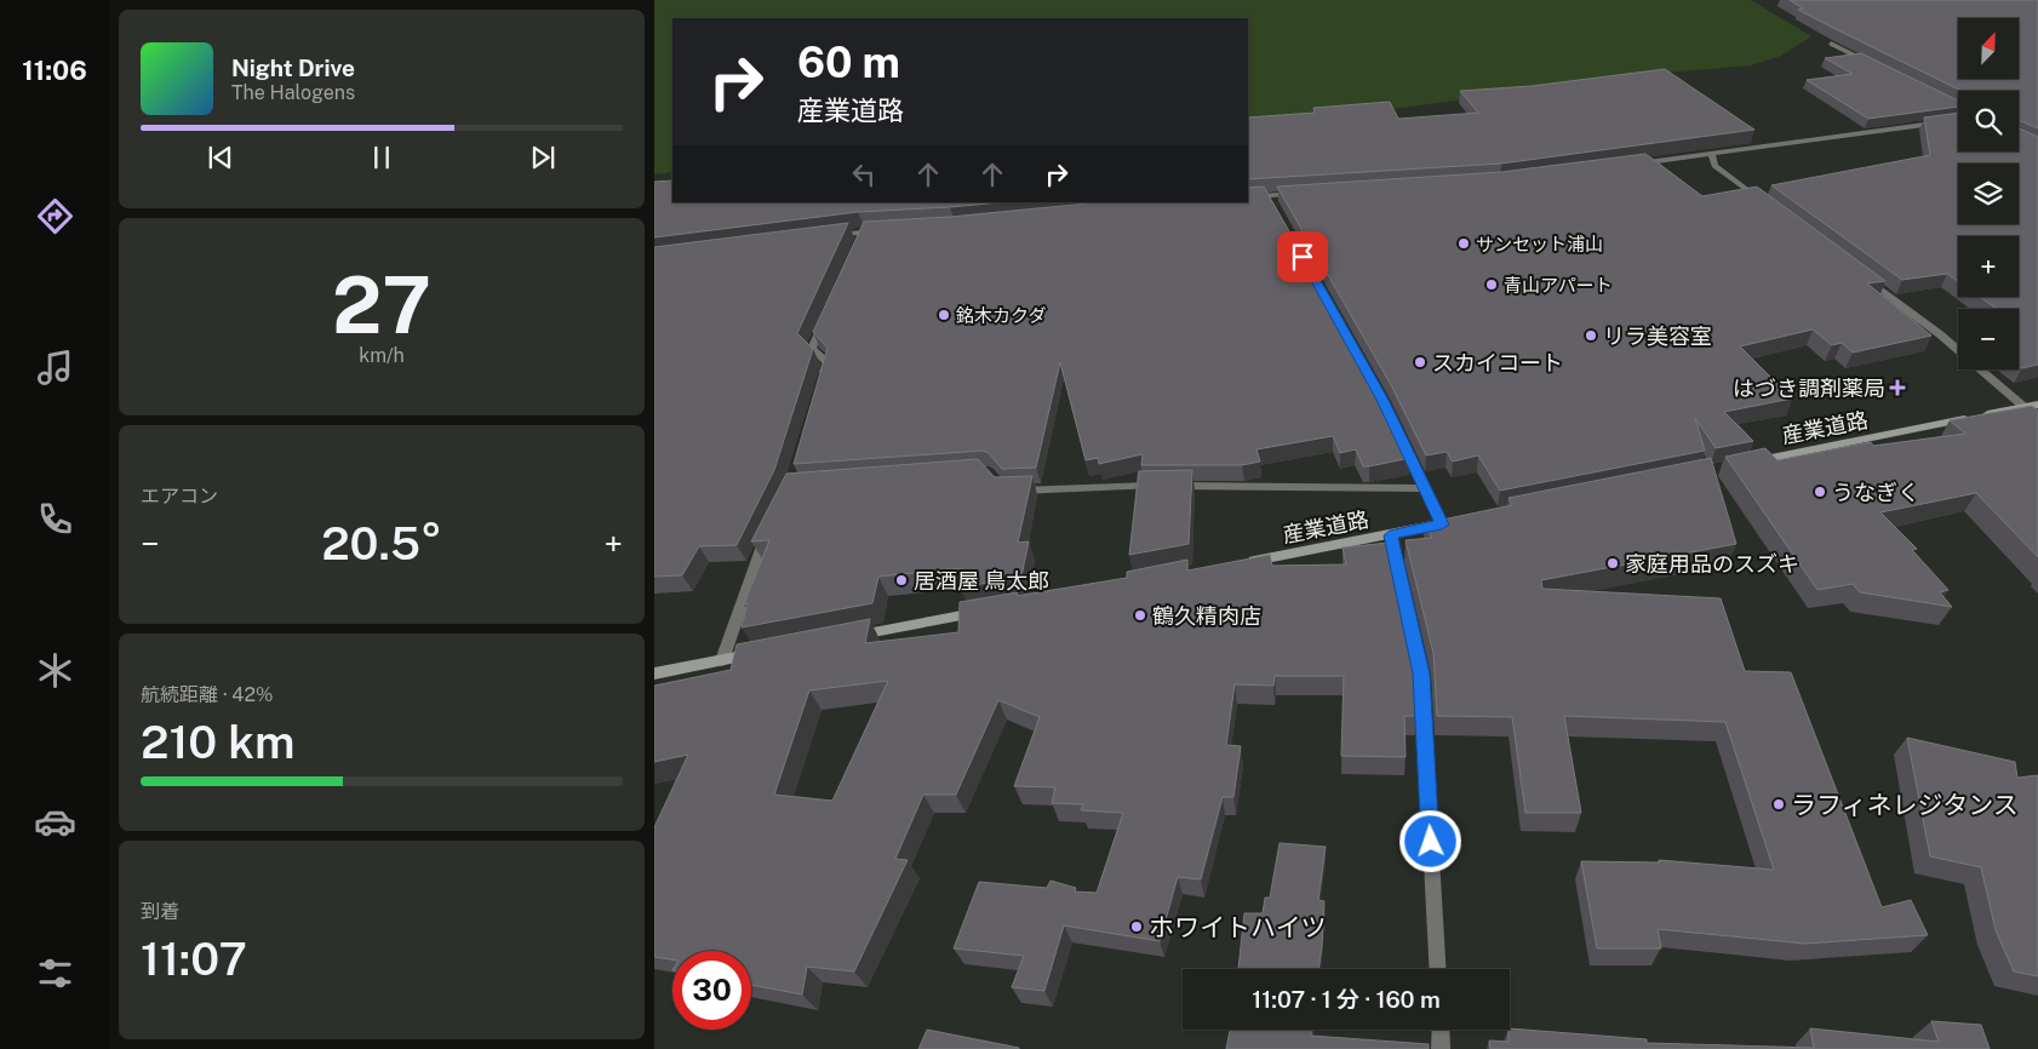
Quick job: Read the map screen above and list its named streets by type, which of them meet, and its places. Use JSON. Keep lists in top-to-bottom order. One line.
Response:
{"streets":{"street":["産業道路"]},"places":{"other":["サンセット浦山","青山アパート","銘木カクダ","リラ美容室","スカイコート","うなぎく","家庭用品のスズキ","居酒屋 鳥太郎","鶴久精肉店","ラフィネレジタンス","ホワイトハイツ"],"health":["はづき調剤薬局"]},"north":"top right","page":{"tabs":"11:06","map_buttons":["+","−"],"turn":["60 m","産業道路"],"song":["Night Drive","The Halogens"],"tile":[["27","km/h"],"エアコン",["航続距離 · 42%","210 km"],["到着","11:07"]],"heat":["−","20.5°","+"],"limit":"30","trip":"11:07 · 1 分 · 160 m"}}
